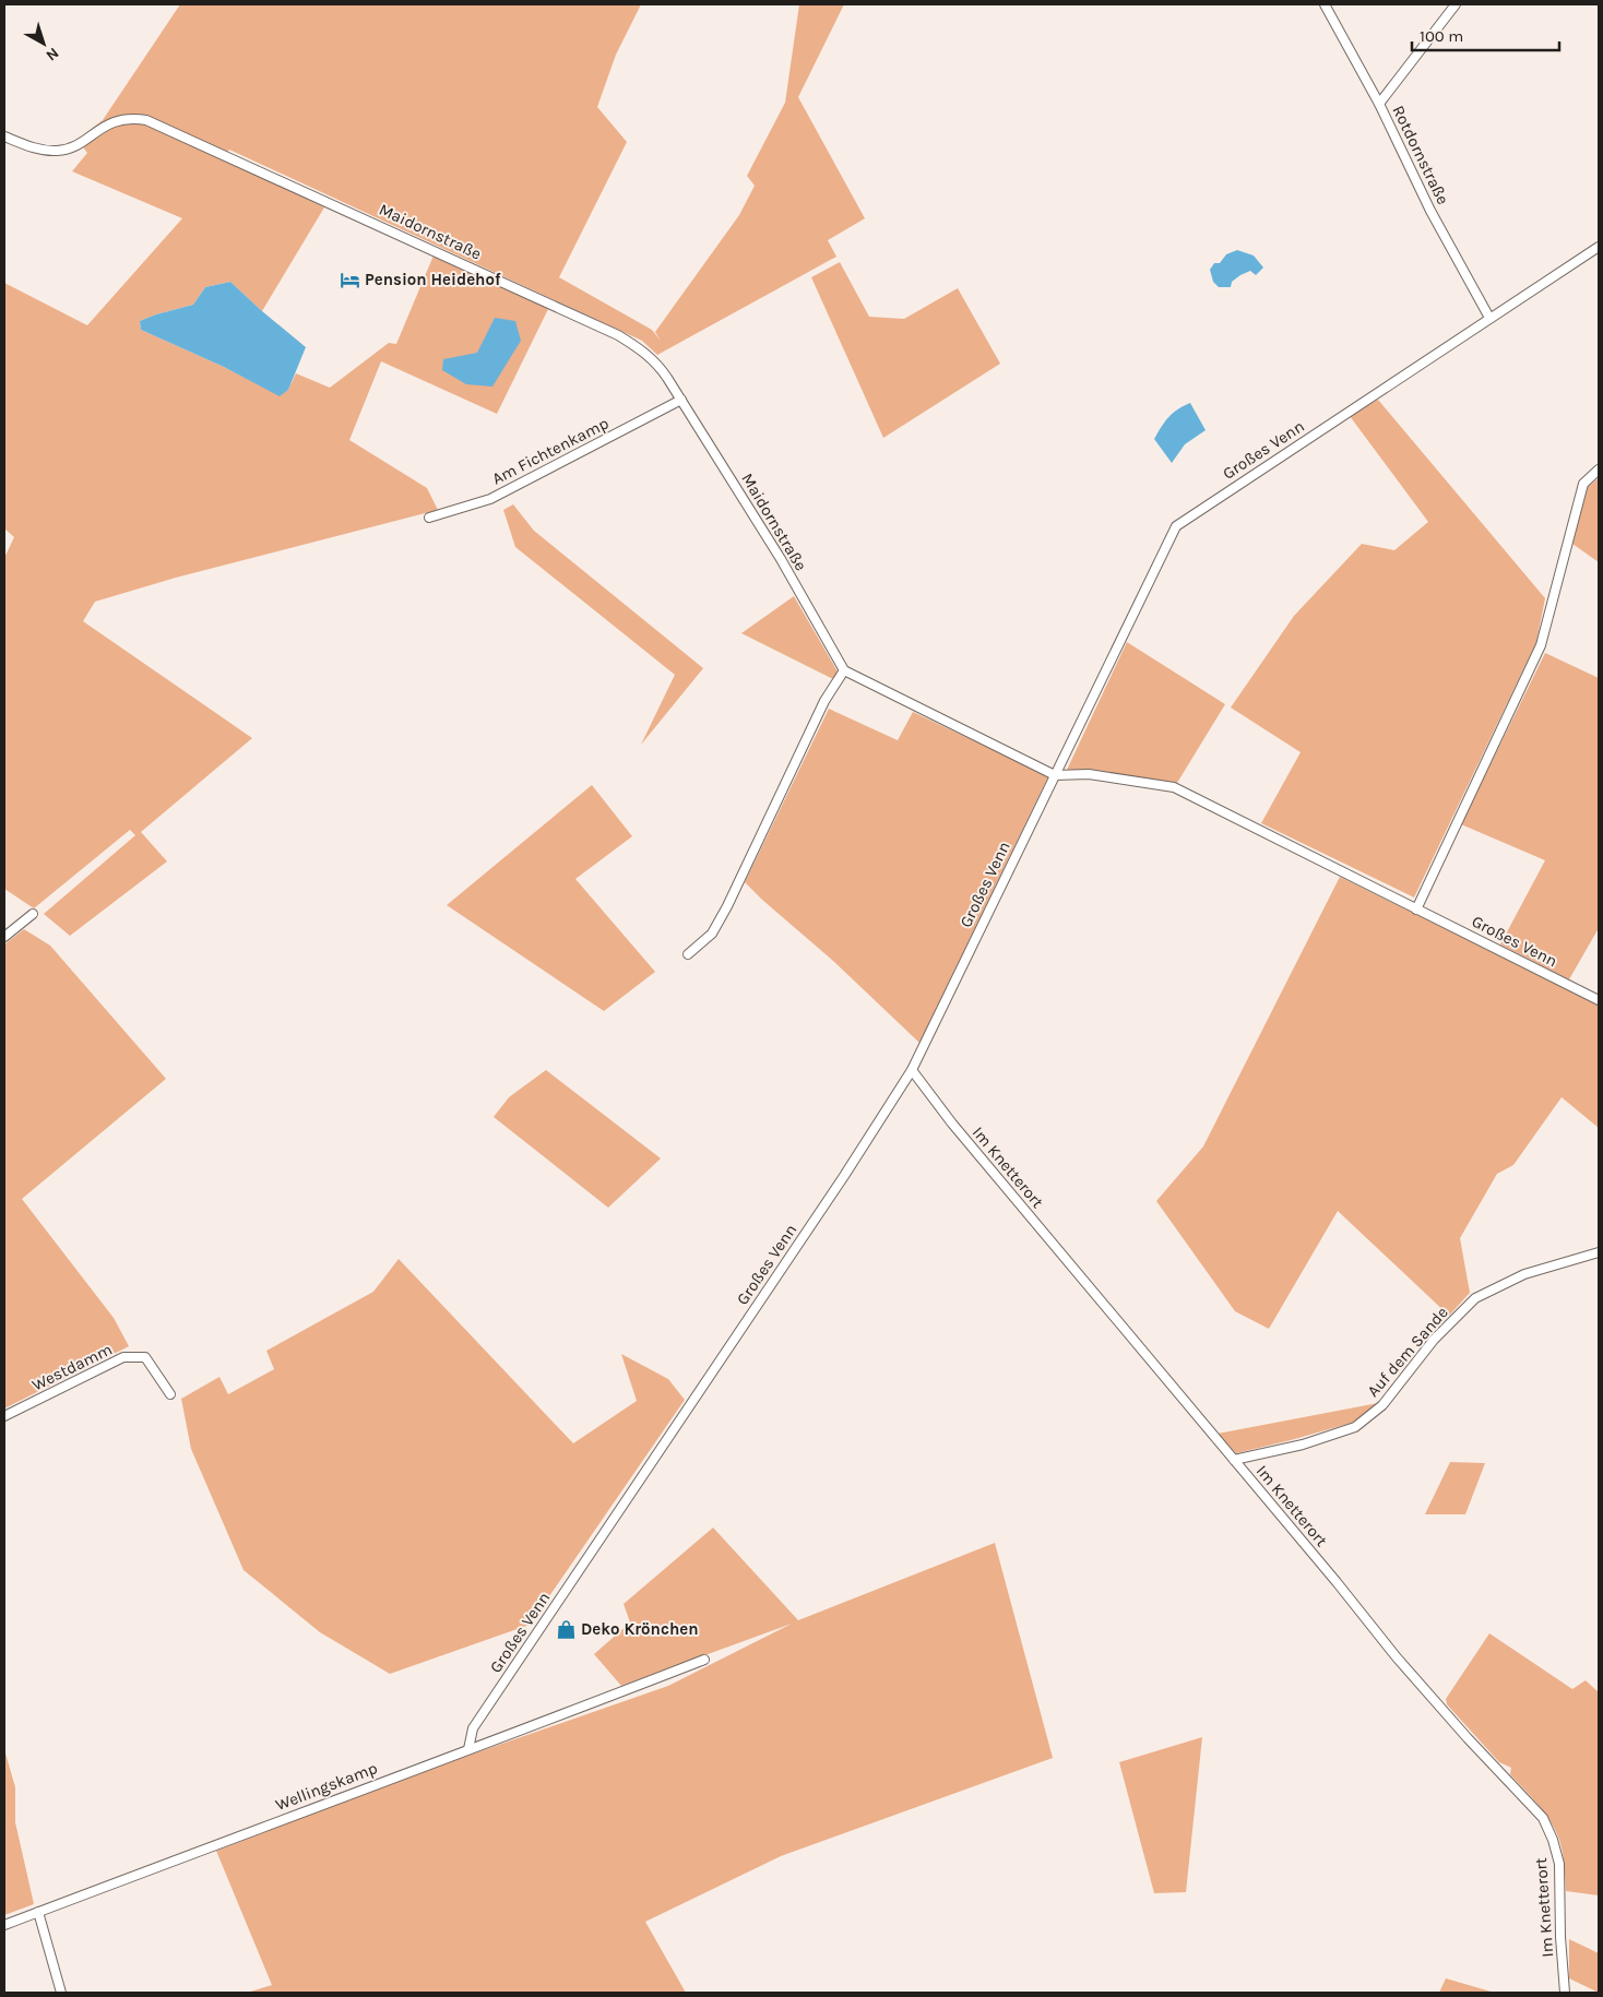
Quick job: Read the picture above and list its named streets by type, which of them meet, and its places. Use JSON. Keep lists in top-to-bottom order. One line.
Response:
{"streets":{"street":["Rotdornstraße","Maidornstraße","Großes Venn","Am Fichtenkamp","Im Knetterort","Auf dem Sande","Westdamm","Wellingskamp"]},"crossings":[["Rotdornstraße","Großes Venn"],["Maidornstraße","Am Fichtenkamp"],["Großes Venn","Im Knetterort"],["Großes Venn","Wellingskamp"],["Im Knetterort","Auf dem Sande"]],"places":{"hotel":["Pension Heidehof"],"shop":["Deko Krönchen"]},"scale_bar":"100 m","north":"bottom right"}
